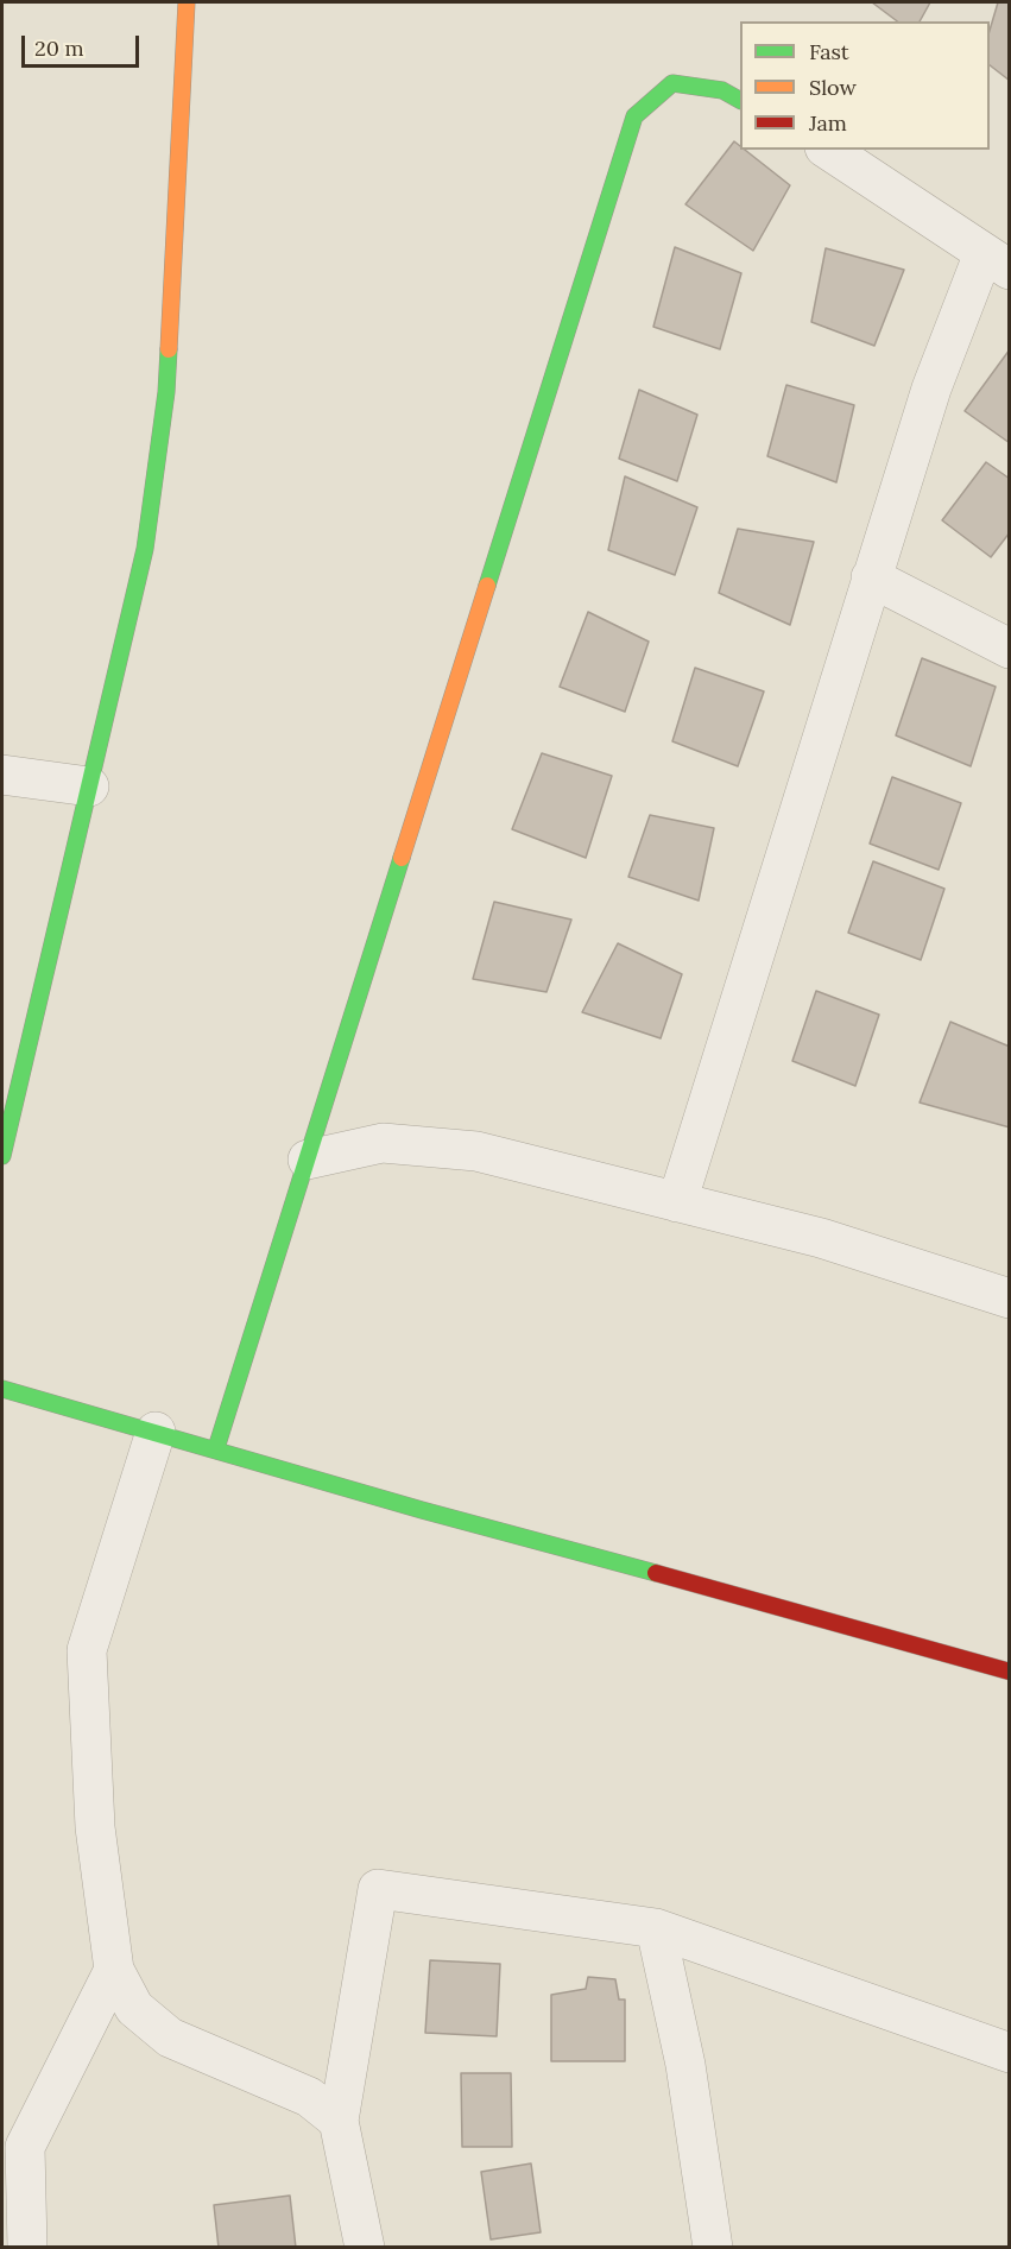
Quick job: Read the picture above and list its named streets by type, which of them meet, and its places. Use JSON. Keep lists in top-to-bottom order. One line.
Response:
{"legend":["Fast","Slow","Jam"],"scale_bar":"20 m"}
